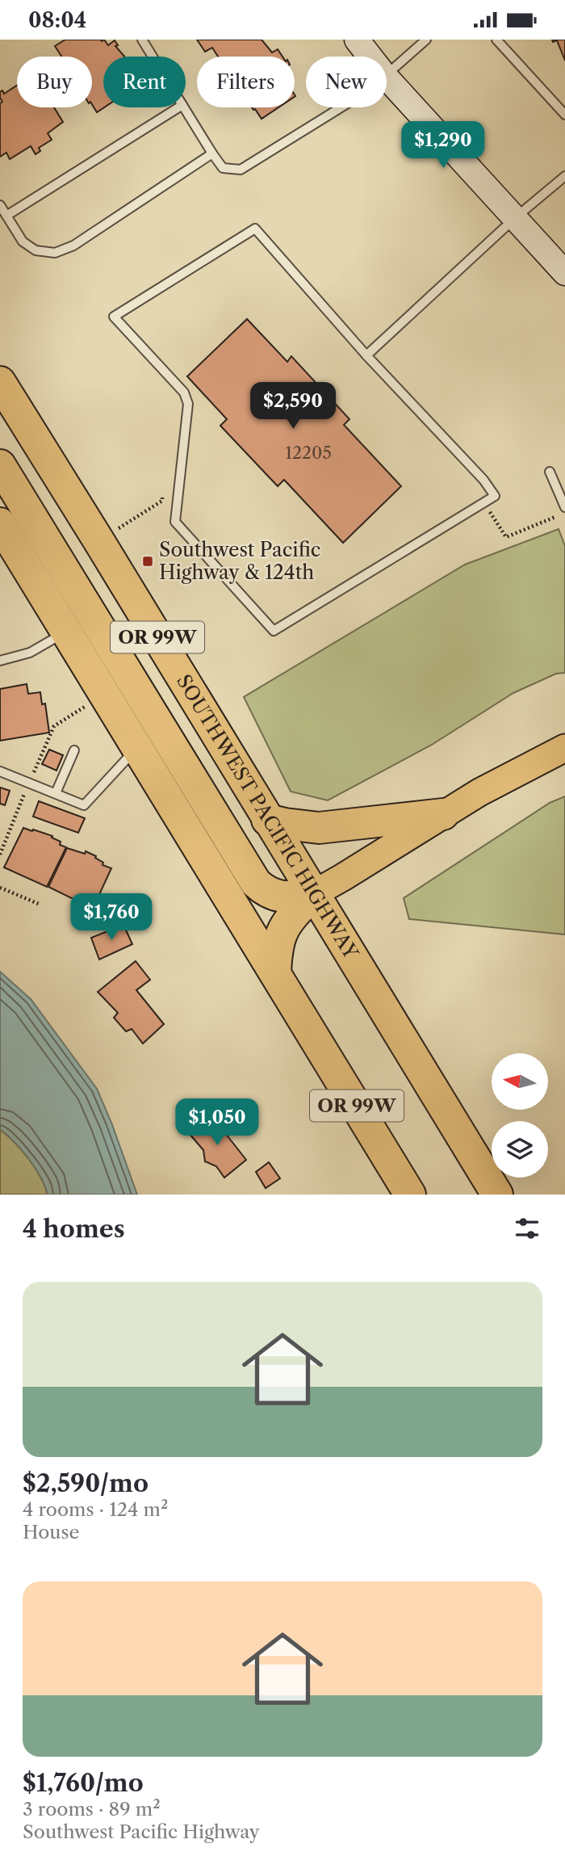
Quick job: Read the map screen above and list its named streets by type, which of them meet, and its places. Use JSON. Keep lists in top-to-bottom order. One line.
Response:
{"streets":{"highway":["OR 99W","SOUTHWEST PACIFIC HIGHWAY"]},"places":{"transit":["Southwest Pacific Highway & 124th"]},"house_numbers":["12205"],"north":"left","page":{"status":"08:04","chip":["Buy","Rent","Filters","New"],"price":["$1,290","$2,590","$1,760","$1,050"],"heading":"4 homes","list":[{"name":"$2,590/mo","note":"4 rooms · 124 m² · House"},{"name":"$1,760/mo","note":"3 rooms · 89 m² · Southwest Pacific Highway"}]}}
